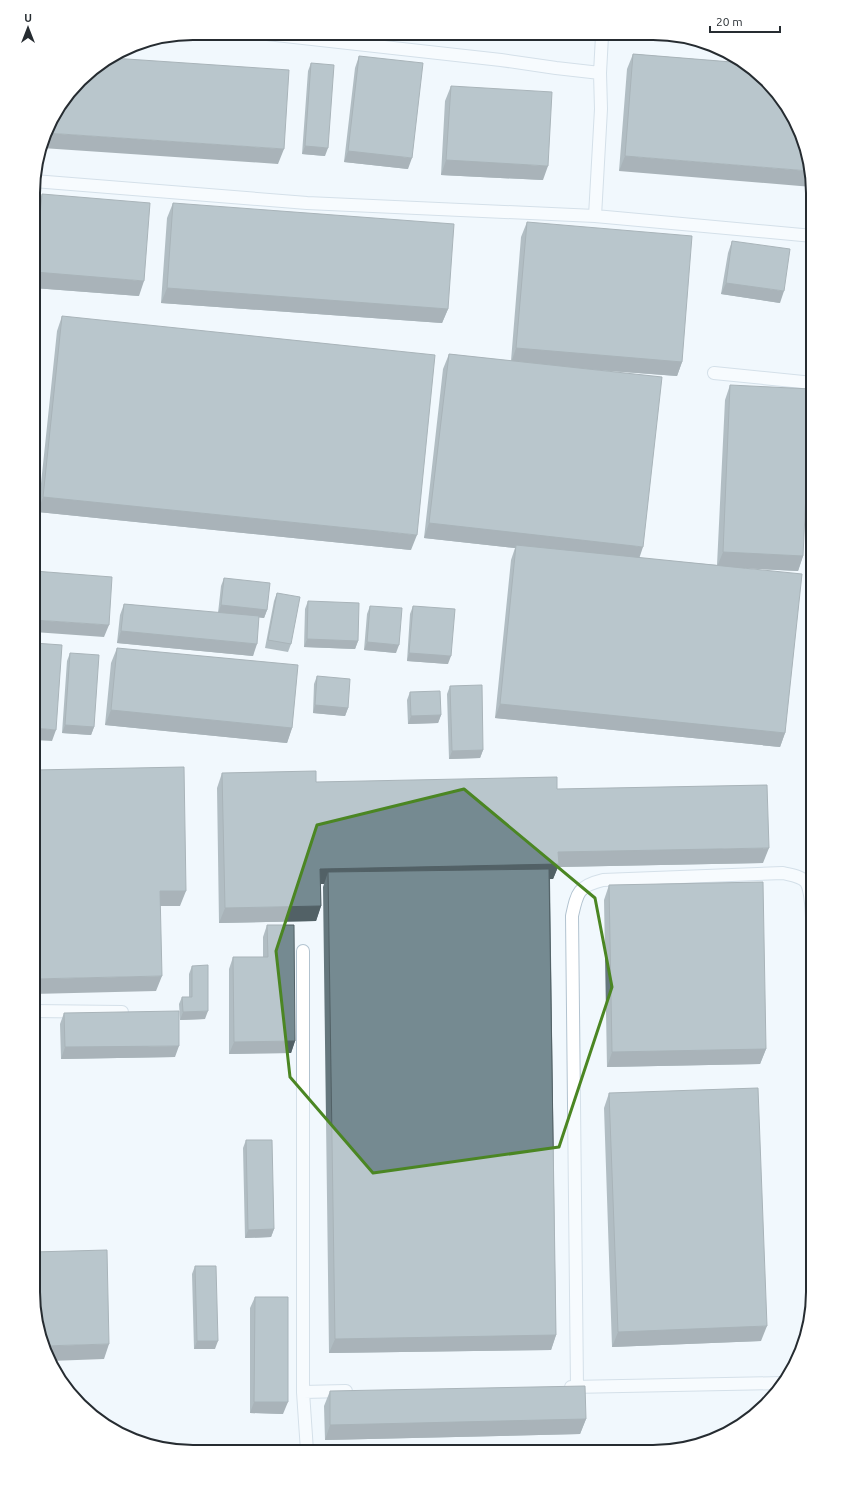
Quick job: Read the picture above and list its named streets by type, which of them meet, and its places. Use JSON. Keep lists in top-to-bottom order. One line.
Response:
{"scale_bar":"20 m","north":"top"}
